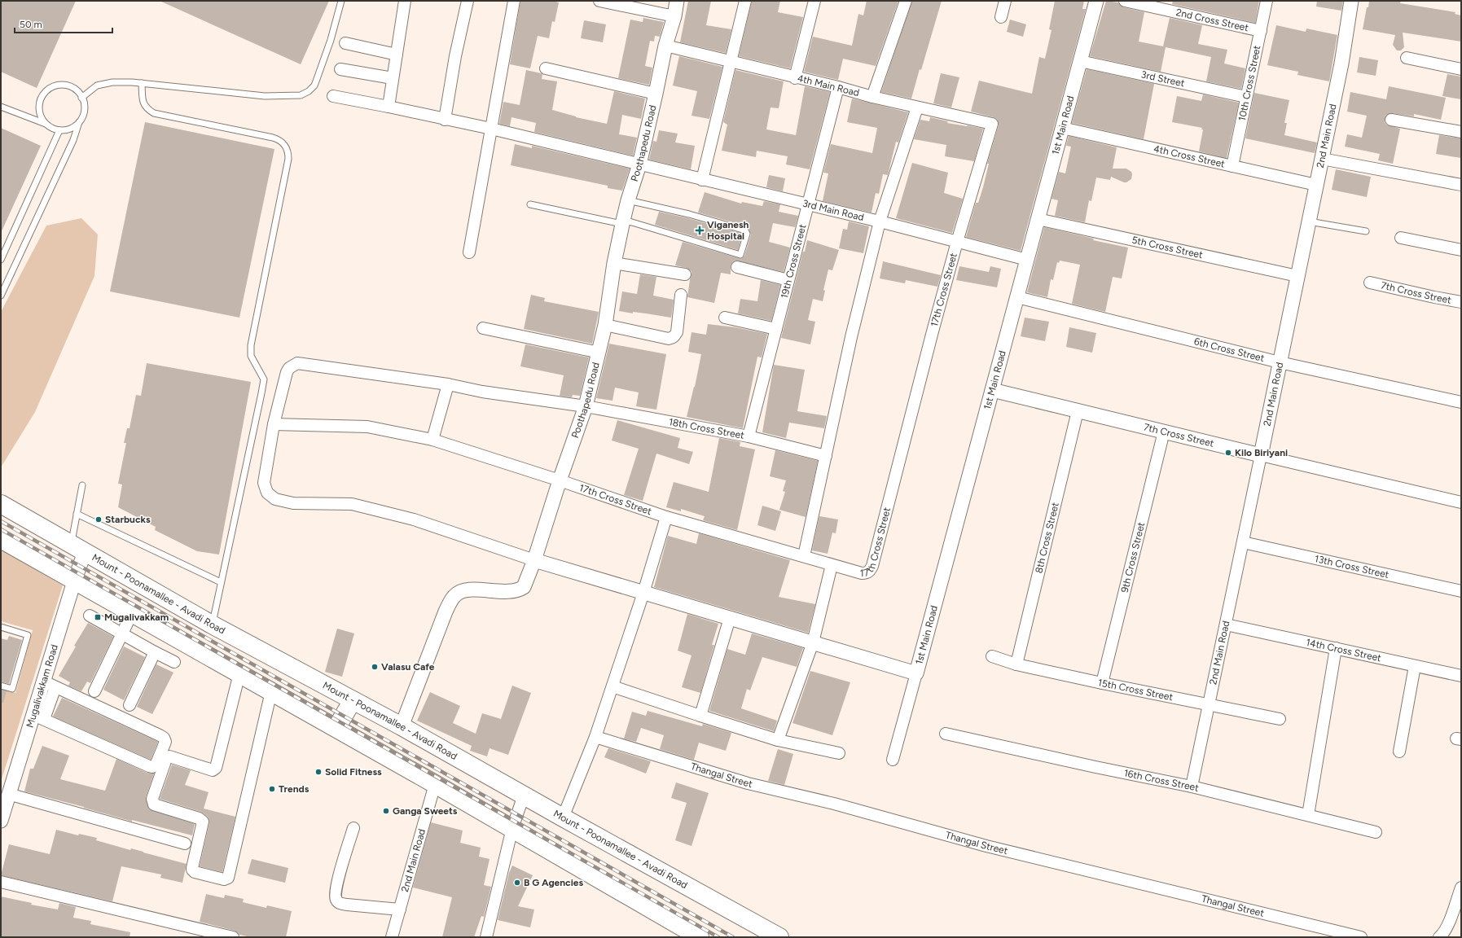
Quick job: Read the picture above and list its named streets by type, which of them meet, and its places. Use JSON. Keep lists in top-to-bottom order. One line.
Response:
{"streets":{"main road":["Mount - Poonamallee - Avadi Road"],"street":["2nd Cross Street","3rd Street","10th Cross Street","4th Main Road","1st Main Road","2nd Main Road","Poothapedu Road","4th Cross Street","3rd Main Road","5th Cross Street","19th Cross Street","17th Cross Street","7th Cross Street","6th Cross Street","18th Cross Street","8th Cross Street","9th Cross Street","13th Cross Street","14th Cross Street","Mugalivakkam Road","15th Cross Street","Thangal Street","16th Cross Street"]},"crossings":[["2nd Cross Street","10th Cross Street"],["3rd Street","10th Cross Street"],["3rd Street","1st Main Road"],["10th Cross Street","4th Cross Street"],["4th Main Road","Poothapedu Road"],["4th Main Road","19th Cross Street"],["4th Main Road","17th Cross Street"],["1st Main Road","4th Cross Street"],["1st Main Road","3rd Main Road"],["1st Main Road","5th Cross Street"],["1st Main Road","7th Cross Street"],["1st Main Road","6th Cross Street"],["2nd Main Road","4th Cross Street"],["2nd Main Road","5th Cross Street"],["2nd Main Road","7th Cross Street"],["2nd Main Road","6th Cross Street"],["2nd Main Road","13th Cross Street"],["2nd Main Road","14th Cross Street"],["2nd Main Road","15th Cross Street"],["2nd Main Road","16th Cross Street"],["Poothapedu Road","3rd Main Road"],["Poothapedu Road","17th Cross Street"],["Poothapedu Road","18th Cross Street"],["Poothapedu Road","Mount - Poonamallee - Avadi Road"],["3rd Main Road","19th Cross Street"],["3rd Main Road","17th Cross Street"],["19th Cross Street","18th Cross Street"],["17th Cross Street","18th Cross Street"],["7th Cross Street","8th Cross Street"],["7th Cross Street","9th Cross Street"],["8th Cross Street","15th Cross Street"],["9th Cross Street","15th Cross Street"],["Mount - Poonamallee - Avadi Road","Mugalivakkam Road"]],"places":{"health":["Viganesh Hospital"],"other":["Kilo Biriyani","Starbucks","Valasu Cafe","Solid Fitness","Trends","Ganga Sweets","B G Agencies"],"transit":["Mugalivakkam"]},"scale_bar":"50 m"}
